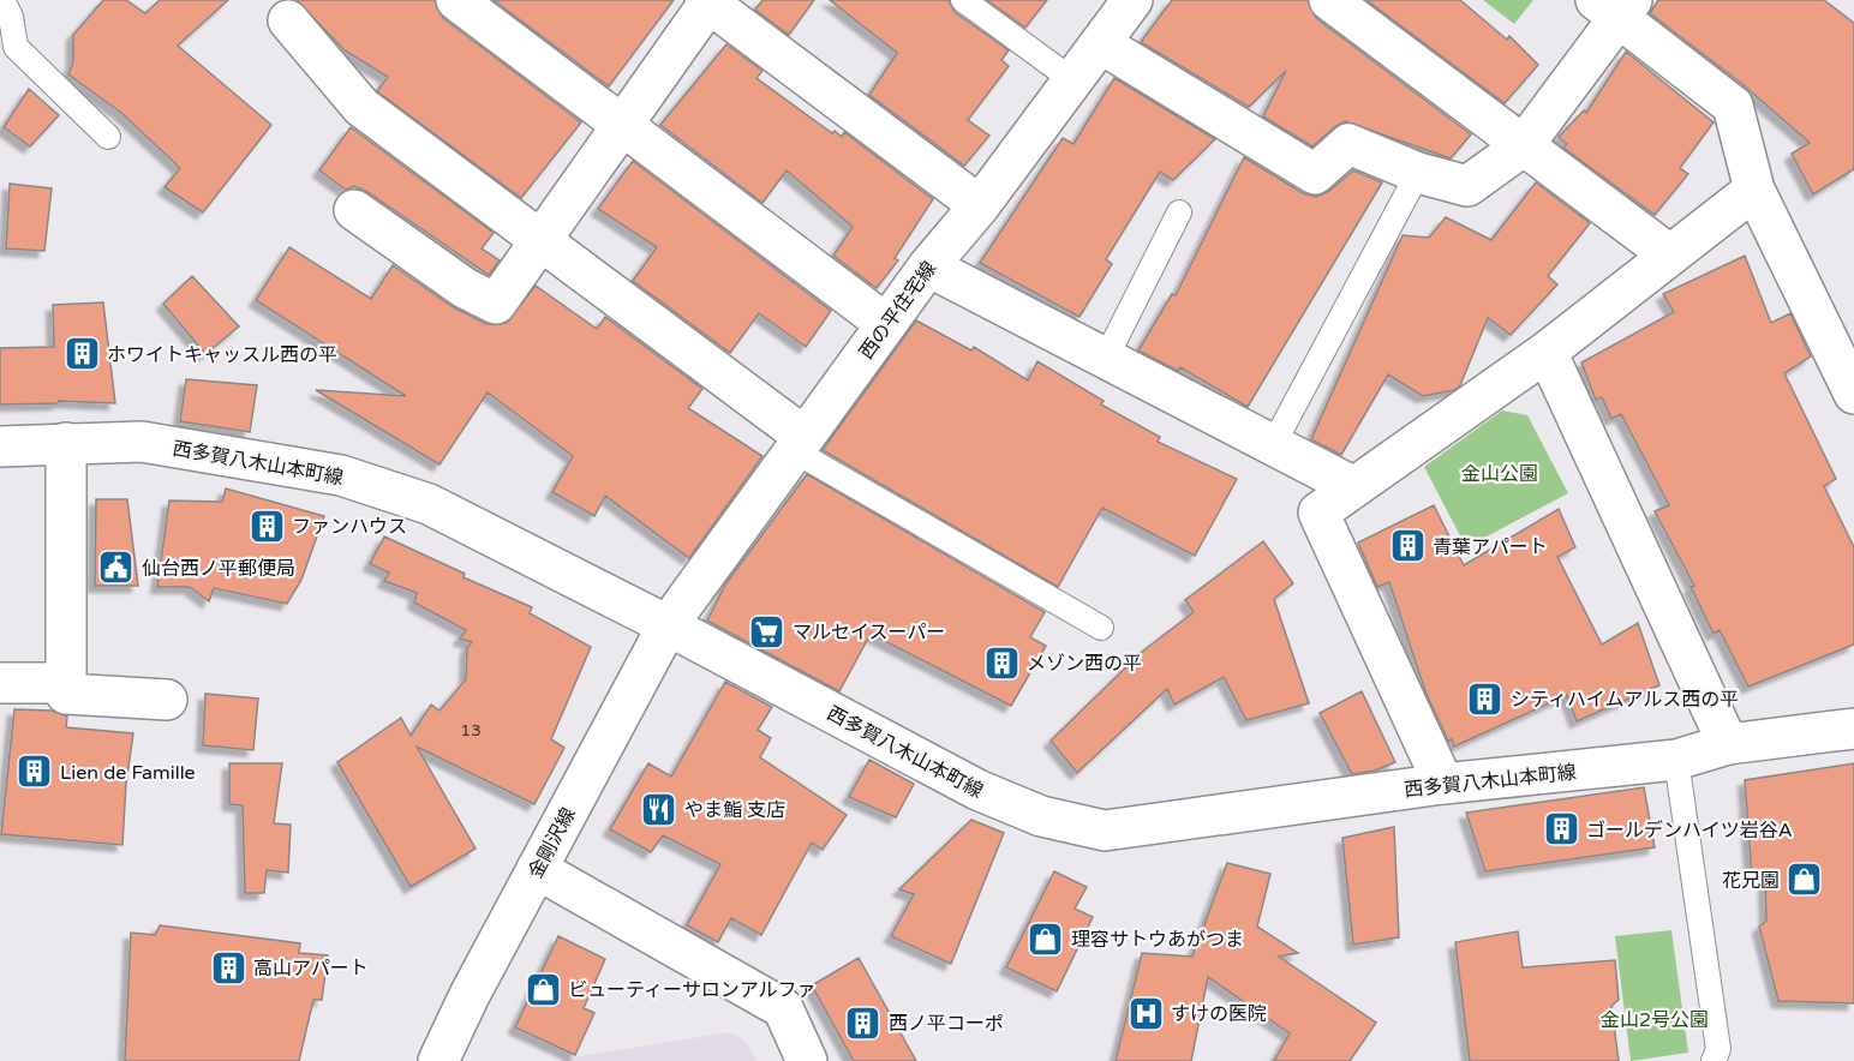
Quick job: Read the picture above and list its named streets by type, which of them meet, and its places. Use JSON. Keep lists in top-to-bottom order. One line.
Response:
{"streets":{"street":["西の平住宅線","西多賀八木山本町線","金剛沢線"]},"crossings":[["西の平住宅線","西多賀八木山本町線"],["西の平住宅線","金剛沢線"],["西多賀八木山本町線","金剛沢線"]],"parks":["金山公園","金山2号公園"],"places":{"building":["ホワイトキャッスル西の平","ファンハウス","青葉アパート","メゾン西の平","シティハイムアルス西の平","Lien de Famille","ゴールデンハイツ岩谷A","高山アパート","西ノ平コーポ"],"public building":["仙台西ノ平郵便局"],"supermarket":["マルセイスーパー"],"restaurant":["やま鮨 支店"],"shop":["花兄園","理容サトウあがつま","ビューティーサロンアルファ"],"hospital":["すけの医院"]},"house_numbers":["13"]}
